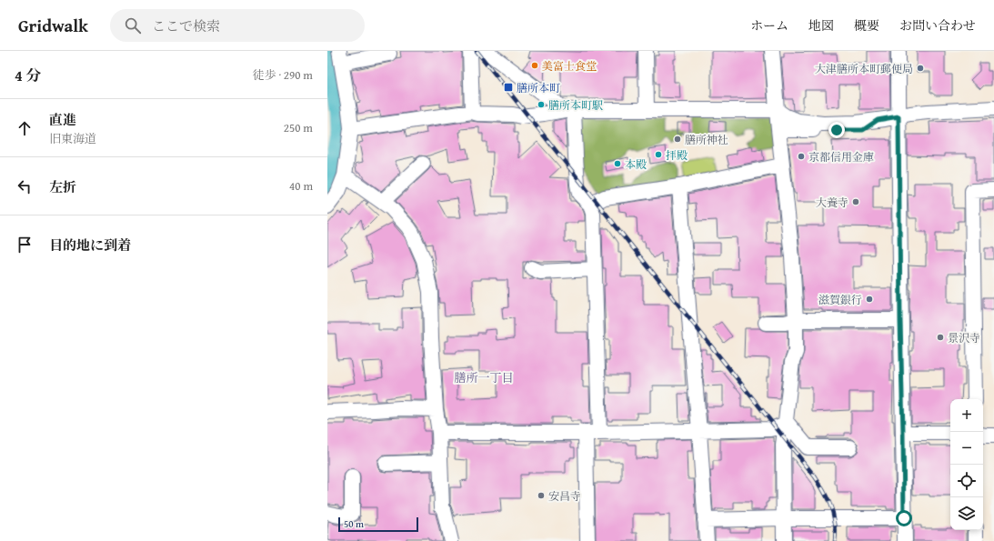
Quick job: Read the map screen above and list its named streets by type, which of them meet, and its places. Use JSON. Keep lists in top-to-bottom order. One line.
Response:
{"districts":["膳所一丁目"],"places":{"other":["美富士食堂","大津膳所本町郵便局","膳所本町駅","膳所神社","拝殿","京都信用金庫","本殿","大養寺","滋賀銀行","景沢寺","安昌寺"],"transit":["膳所本町"]},"scale_bar":"50 m","page":{"header":"Gridwalk","search":"ここで検索","nav":["ホーム","地図","概要","お問い合わせ"],"heading":["4 分","徒歩 · 290 m"],"list":[["直進","旧東海道","250 m"],["左折","40 m"],"目的地に到着"],"map_buttons":["+","−"],"scale":"50 m"}}
